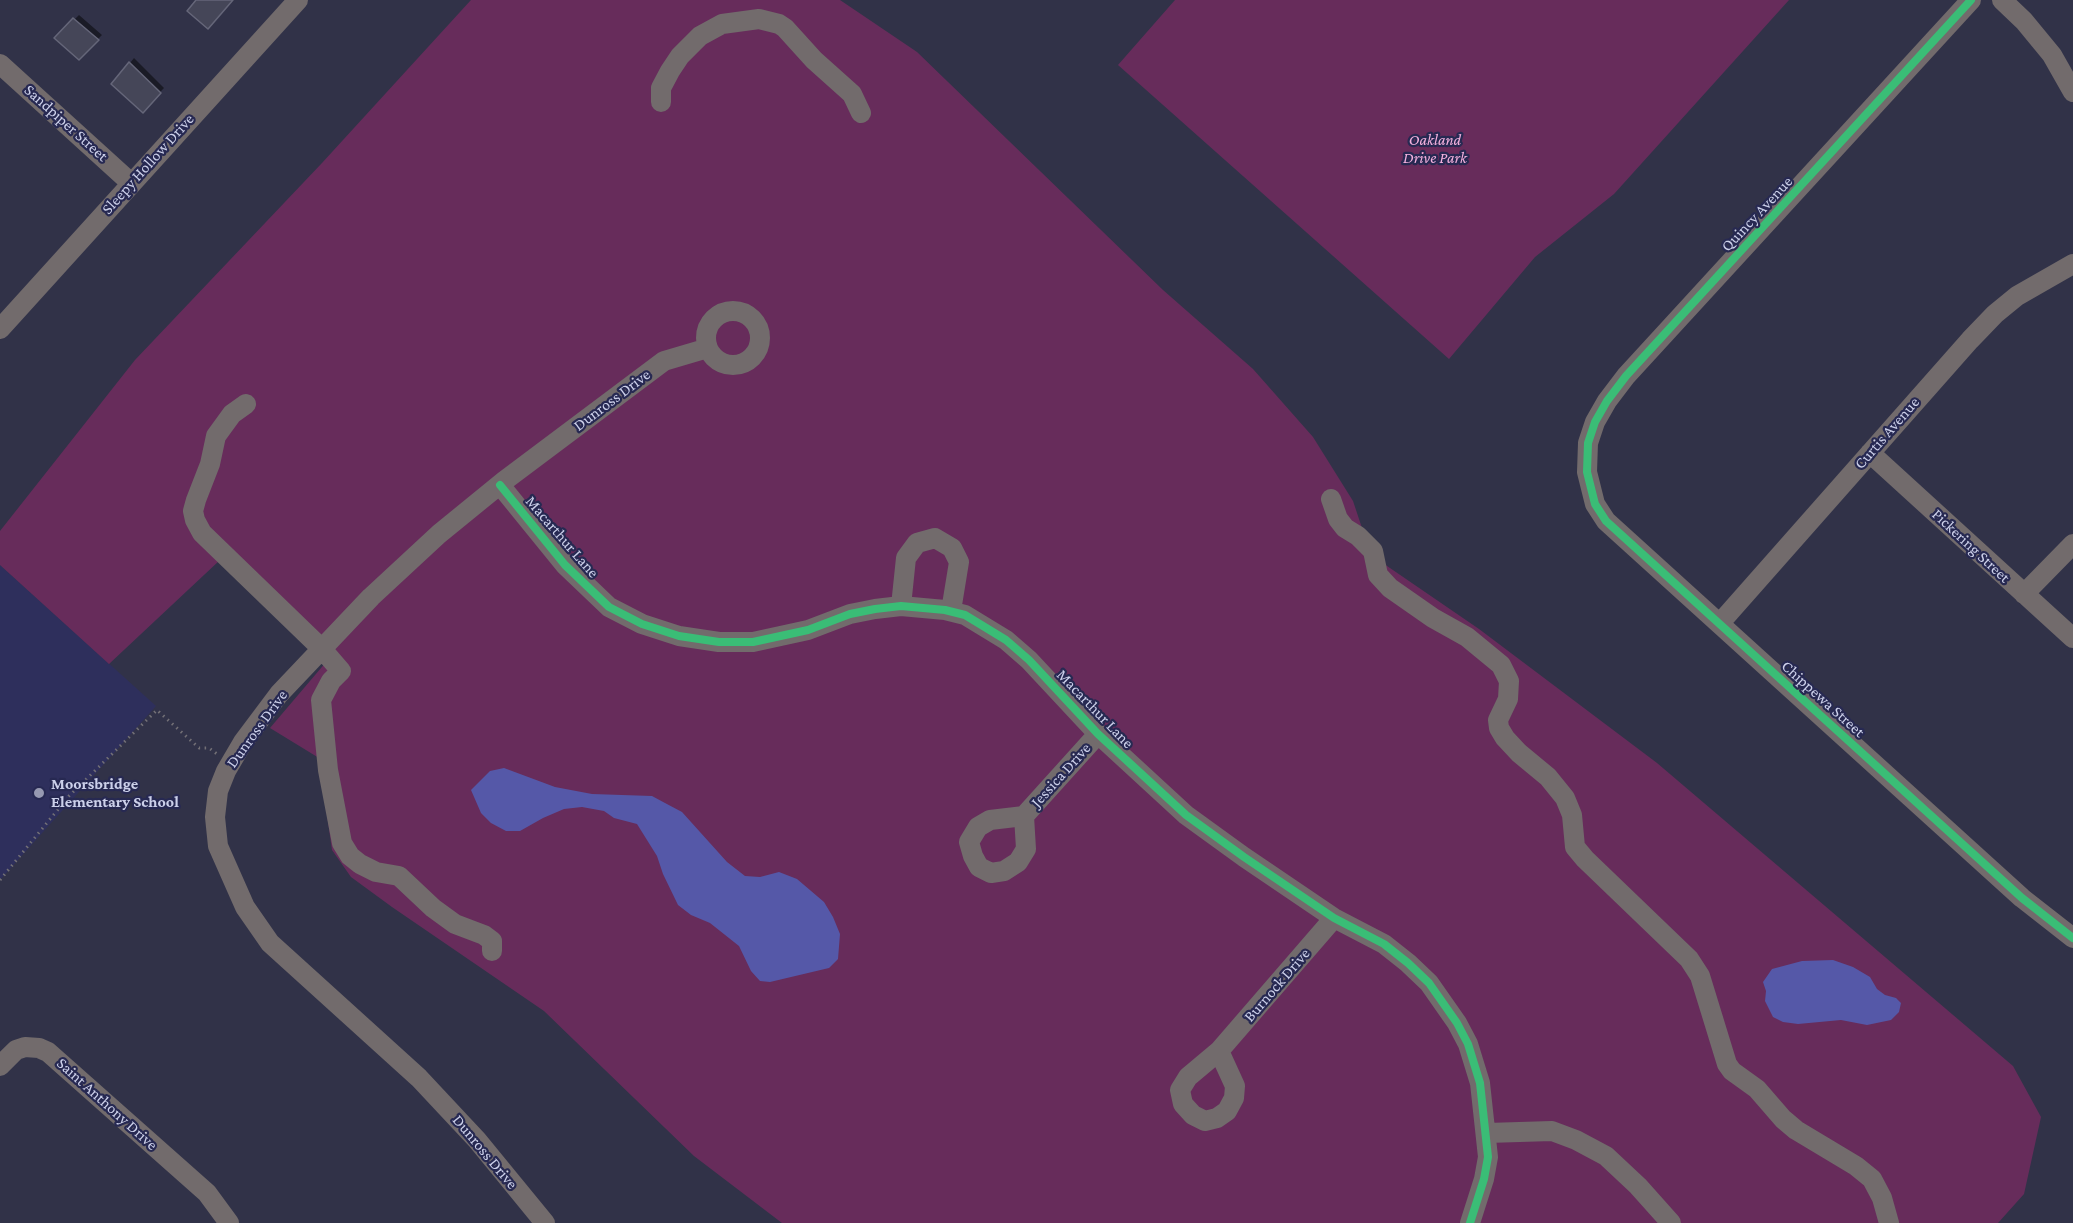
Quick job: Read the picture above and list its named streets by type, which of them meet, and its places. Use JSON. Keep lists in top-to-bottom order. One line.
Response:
{"streets":{"street":["Sandpiper Street","Sleepy Hollow Drive","Quincy Avenue","Dunross Drive","Curtis Avenue","Macarthur Lane","Pickering Street","Chippewa Street","Jessica Drive","Burnock Drive","Saint Anthony Drive"]},"crossings":[["Sandpiper Street","Sleepy Hollow Drive"],["Quincy Avenue","Chippewa Street"],["Dunross Drive","Macarthur Lane"],["Curtis Avenue","Pickering Street"],["Curtis Avenue","Chippewa Street"],["Macarthur Lane","Jessica Drive"],["Macarthur Lane","Burnock Drive"]],"parks":["Oakland Drive Park"],"places":["Moorsbridge Elementary School"]}
